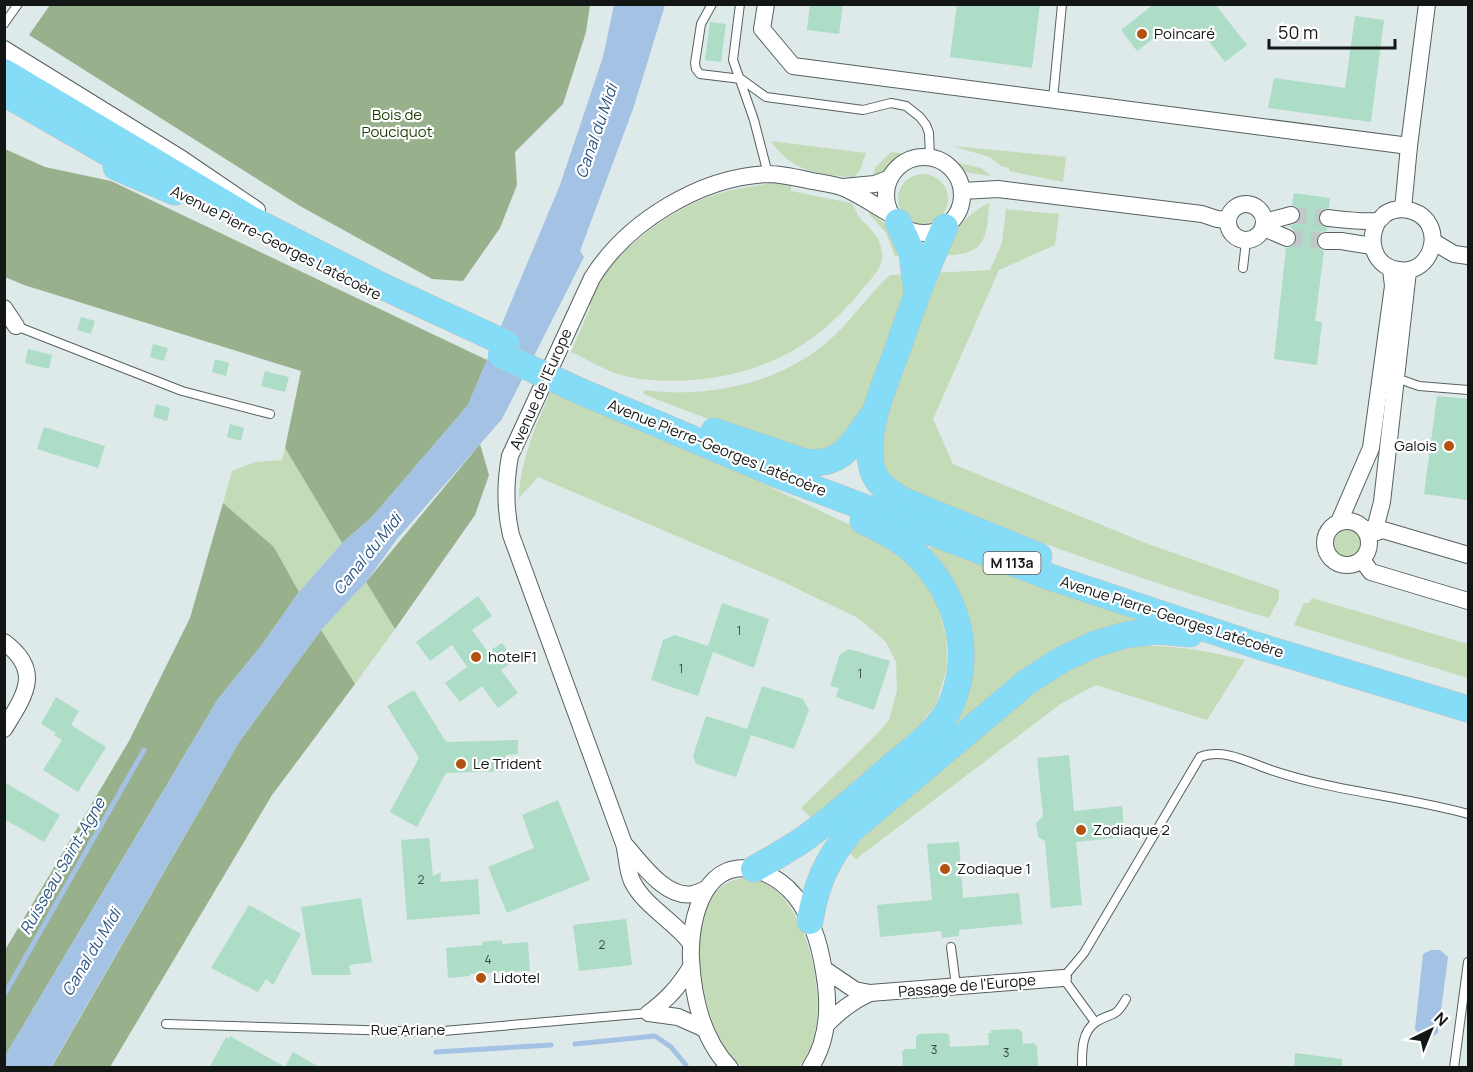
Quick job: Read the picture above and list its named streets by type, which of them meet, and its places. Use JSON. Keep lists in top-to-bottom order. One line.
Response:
{"streets":{"main road":["Avenue Pierre-Georges Latécoère","M 113a"],"street":["Avenue de l'Europe","Passage de l'Europe","Rue Ariane"]},"water":["Canal du Midi","Ruisseau Saint-Agne"],"parks":["Bois de Pouciquot"],"places":["Poincaré","Galois","hotelF1","Le Trident","Zodiaque 2","Zodiaque 1","Lidotel"],"house_numbers":["1","1","1","2","2","4","3","3"],"scale_bar":"50 m","north":"top right"}
